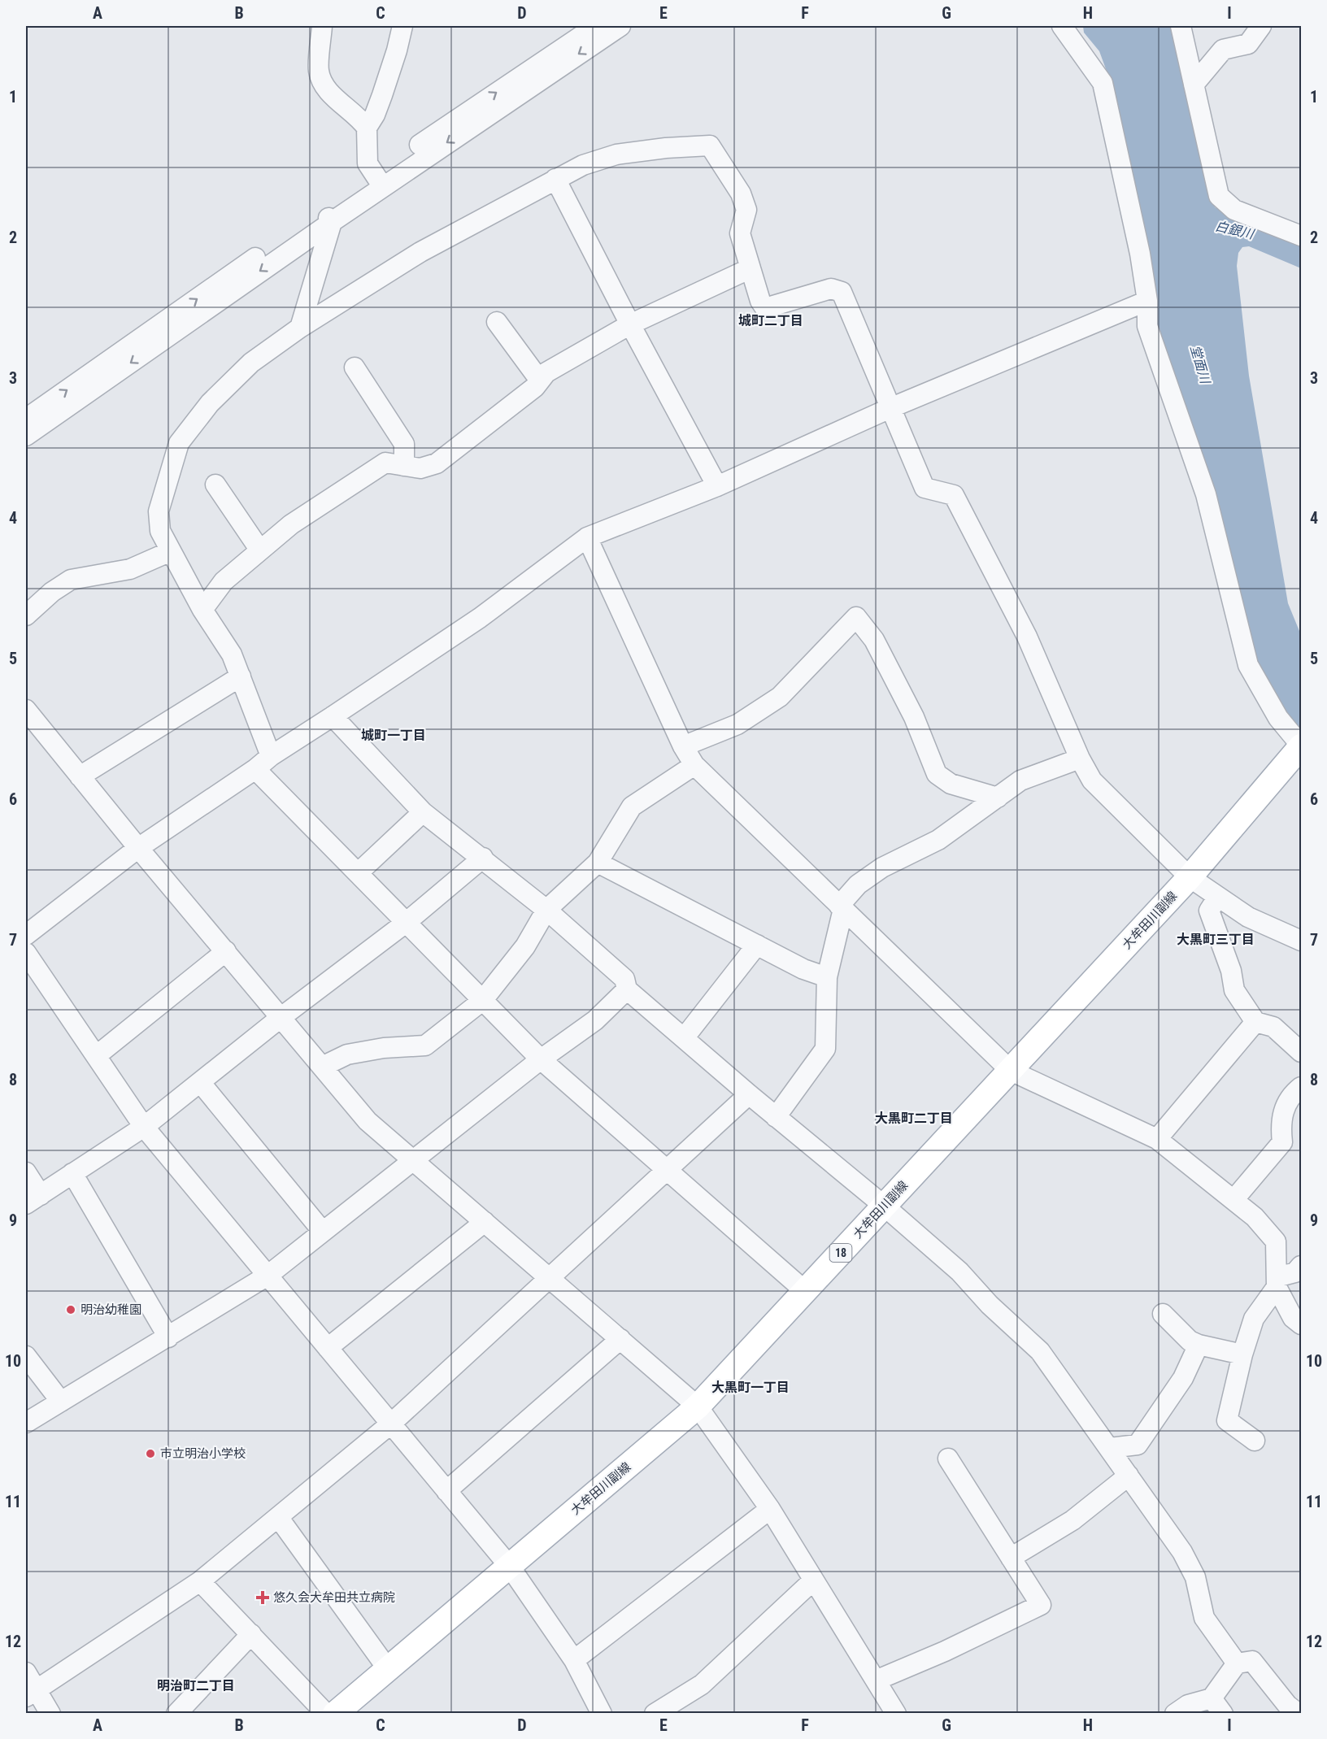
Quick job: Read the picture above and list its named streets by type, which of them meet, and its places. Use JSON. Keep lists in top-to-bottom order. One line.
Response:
{"streets":{"main road":["大牟田川副線","18"]},"districts":["城町二丁目","城町一丁目","大黒町三丁目","大黒町二丁目","大黒町一丁目","明治町二丁目"],"water":["白銀川","堂面川"],"places":{"other":["明治幼稚園","市立明治小学校"],"health":["悠久会大牟田共立病院"]},"grid":{"columns":["A","B","C","D","E","F","G","H","I"],"rows":["1","2","3","4","5","6","7","8","9","10","11","12"]}}
